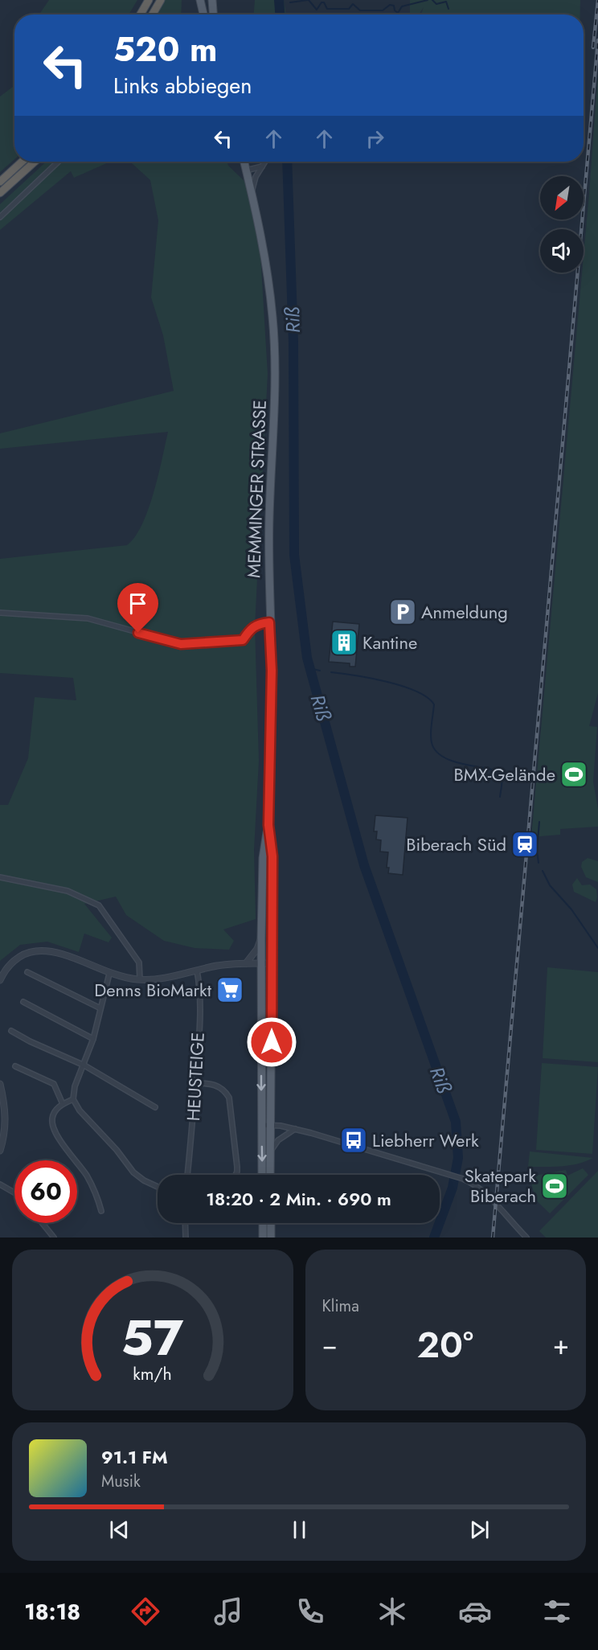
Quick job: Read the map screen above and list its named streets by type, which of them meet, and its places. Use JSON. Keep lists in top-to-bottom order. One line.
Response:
{"streets":{"main road":["MEMMINGER STRASSE"],"street":["HEUSTEIGE"]},"water":["Riß"],"places":{"parking":["Anmeldung"],"building":["Kantine"],"sports":["BMX-Gelände","Skatepark Biberach"],"station":["Biberach Süd"],"supermarket":["Denns BioMarkt"],"bus stop":["Liebherr Werk"]},"north":"bottom left","page":{"turn":["520 m","Links abbiegen"],"limit":"60","trip":"18:20 · 2 Min. · 690 m","tile":"Klima","heat":["−","20°","+"],"song":["91.1 FM","Musik"],"tabs":"18:18","gauge":["57","km/h"]}}
